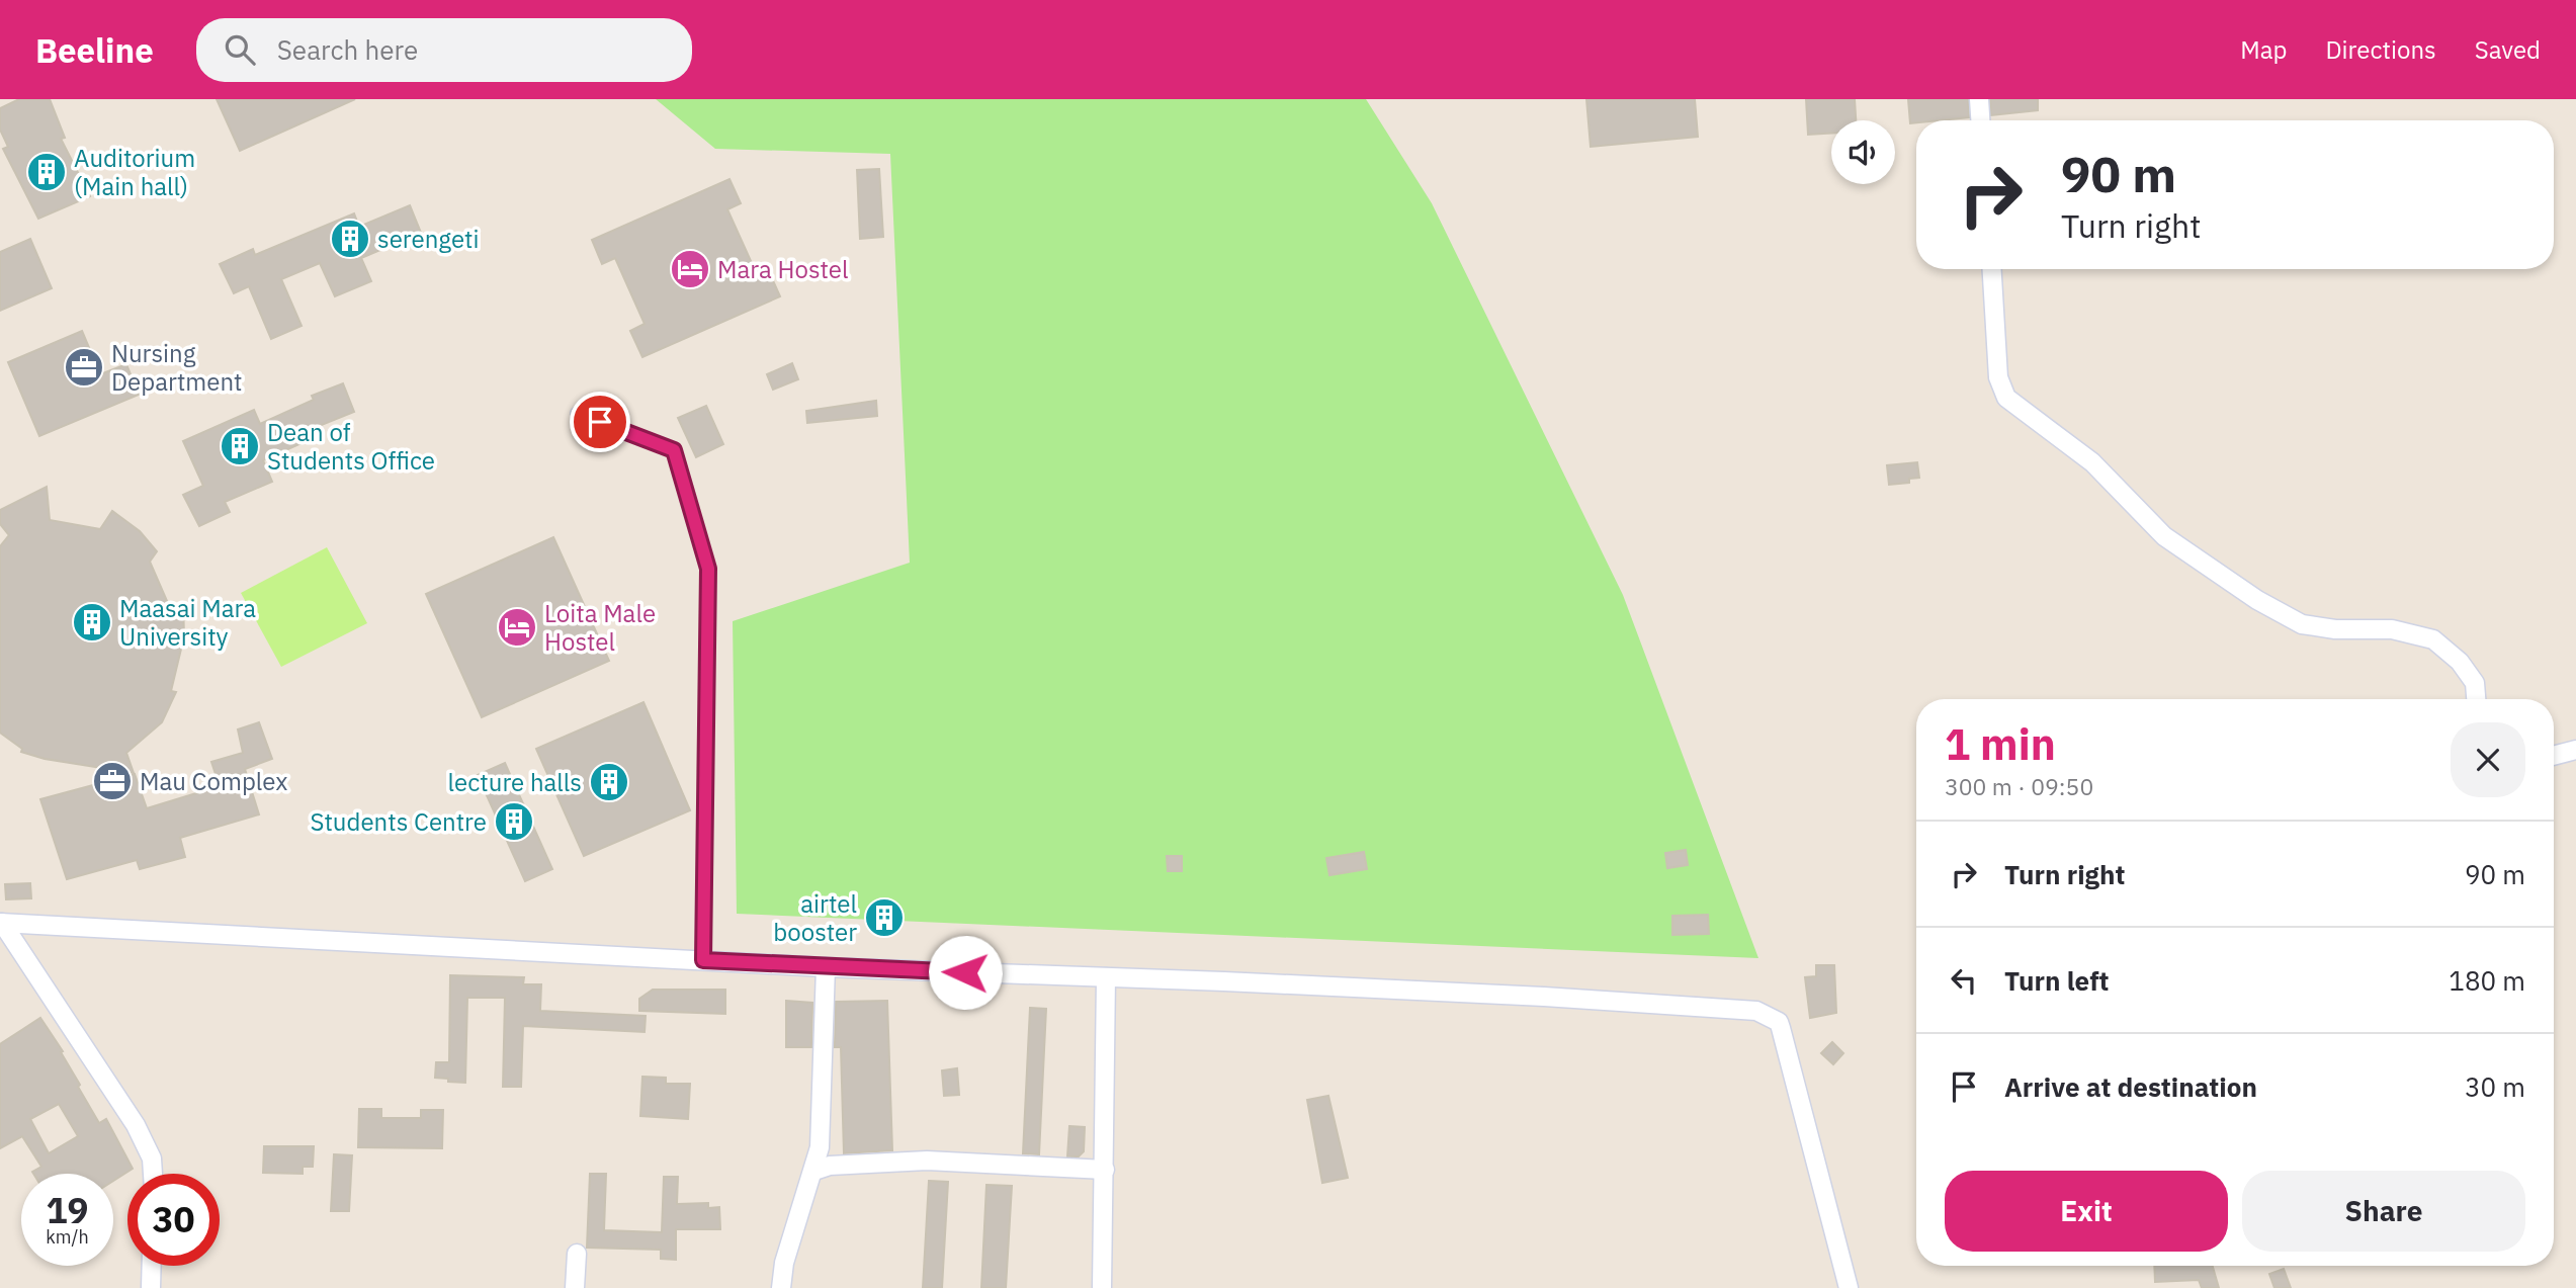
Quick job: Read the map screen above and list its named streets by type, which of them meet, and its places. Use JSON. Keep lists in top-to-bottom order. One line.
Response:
{"places":{"building":["Auditorium (Main hall)","serengeti","Dean of Students Office","Maasai Mara University","lecture halls","Students Centre","airtel booster"],"hotel":["Mara Hostel","Loita Male Hostel"],"office":["Nursing Department","Mau Complex"]},"page":{"header":"Beeline","search":"Search here","nav":["Map","Directions","Saved"],"turn":["90 m","Turn right"],"heading":["1 min","300 m · 09:50"],"list":[{"name":"Turn right","value":"90 m"},{"name":"Turn left","value":"180 m"},{"name":"Arrive at destination","value":"30 m"}],"buttons":["Exit","Share"],"speed":"19 km/h","limit":"30"}}
